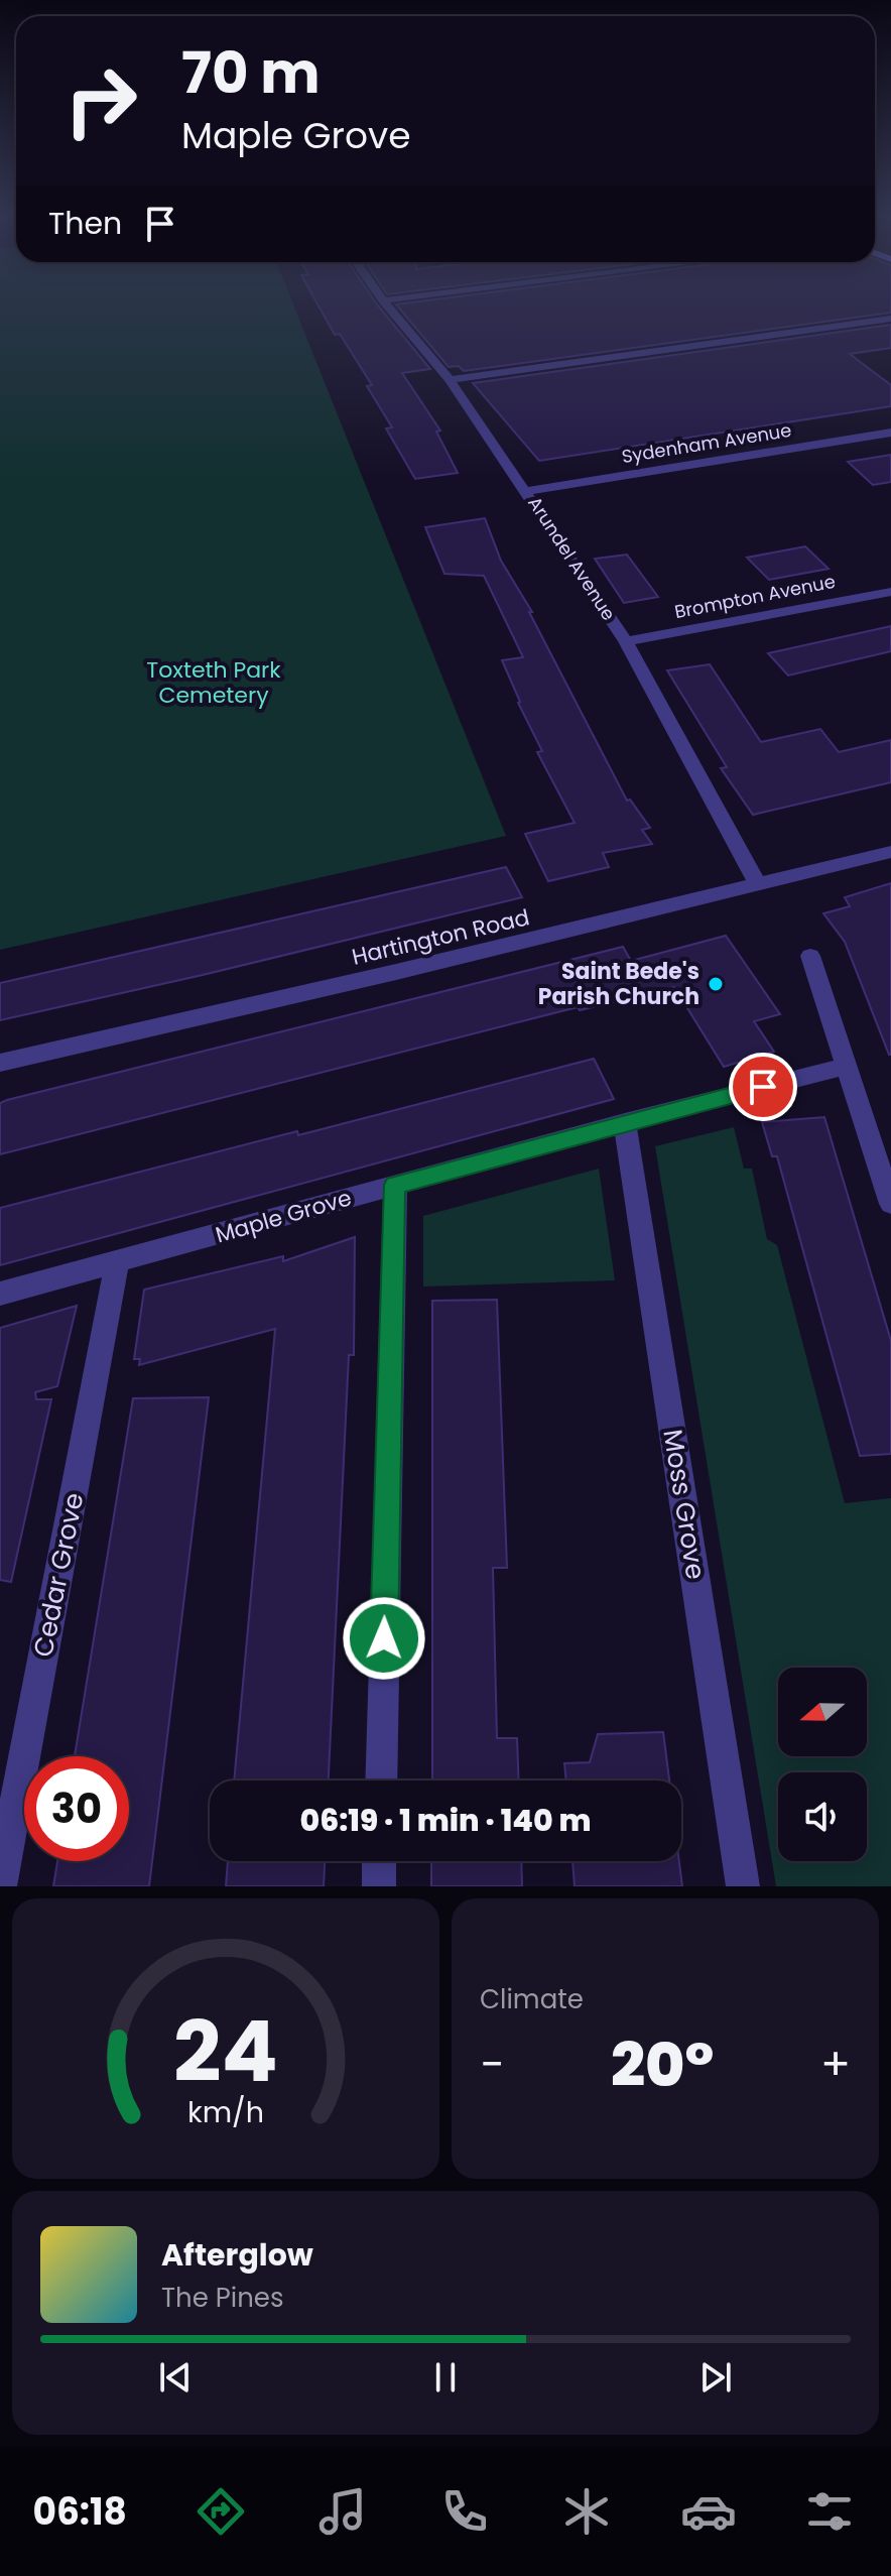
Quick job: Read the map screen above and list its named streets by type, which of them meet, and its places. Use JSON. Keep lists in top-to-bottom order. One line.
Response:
{"streets":{"street":["Sydenham Avenue","Arundel Avenue","Brompton Avenue","Hartington Road","Maple Grove","Moss Grove","Cedar Grove"]},"crossings":[["Sydenham Avenue","Arundel Avenue"],["Arundel Avenue","Brompton Avenue"],["Arundel Avenue","Hartington Road"],["Maple Grove","Moss Grove"],["Maple Grove","Cedar Grove"]],"parks":["Toxteth Park Cemetery"],"places":["Saint Bede's Parish Church"],"north":"left","page":{"turn":["70 m","Maple Grove"],"then":"Then","limit":"30","trip":"06:19 · 1 min · 140 m","tile":"Climate","heat":["−","20°","+"],"song":["Afterglow","The Pines"],"tabs":"06:18","gauge":["24","km/h"]}}
